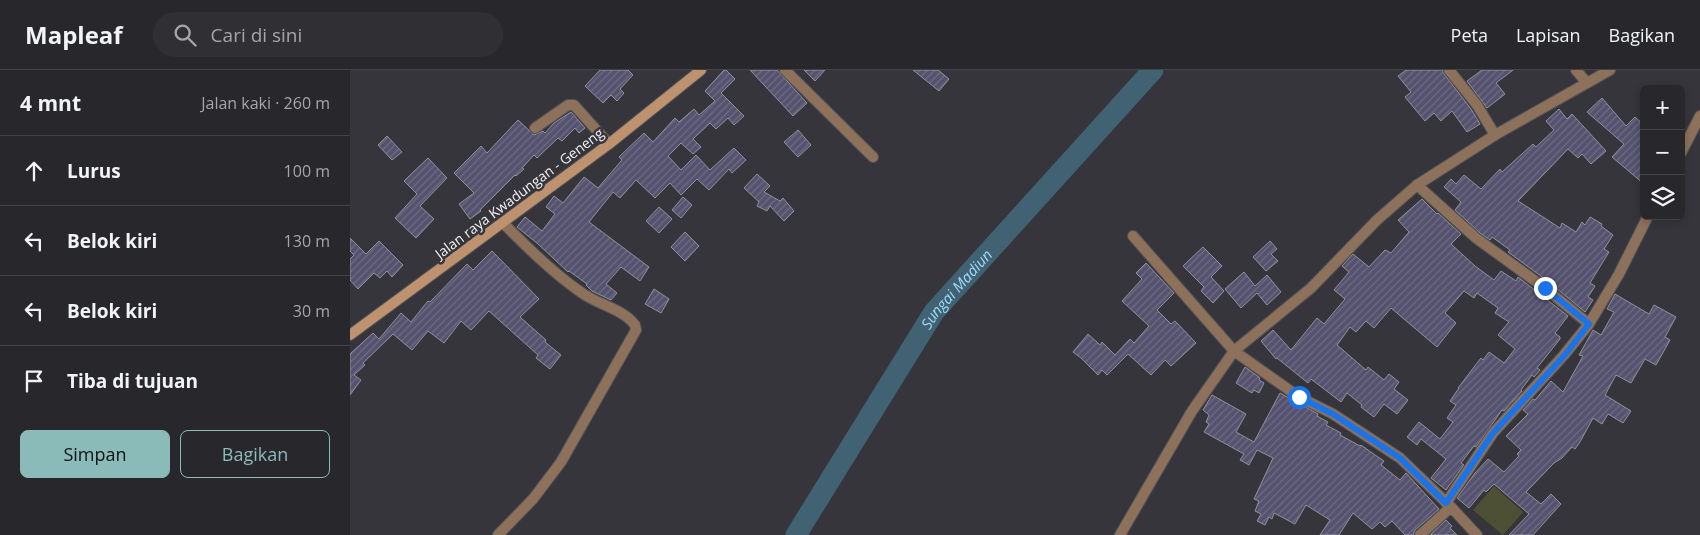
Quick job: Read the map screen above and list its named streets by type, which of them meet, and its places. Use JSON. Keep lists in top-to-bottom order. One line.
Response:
{"streets":{"main road":["Jalan raya Kwadungan - Geneng"]},"water":["Sungai Madiun"],"page":{"header":"Mapleaf","search":"Cari di sini","nav":["Peta","Lapisan","Bagikan"],"heading":["4 mnt","Jalan kaki · 260 m"],"map_buttons":["+","−"],"list":[["Lurus","100 m"],["Belok kiri","130 m"],["Belok kiri","30 m"],"Tiba di tujuan"],"buttons":["Simpan","Bagikan"]}}
